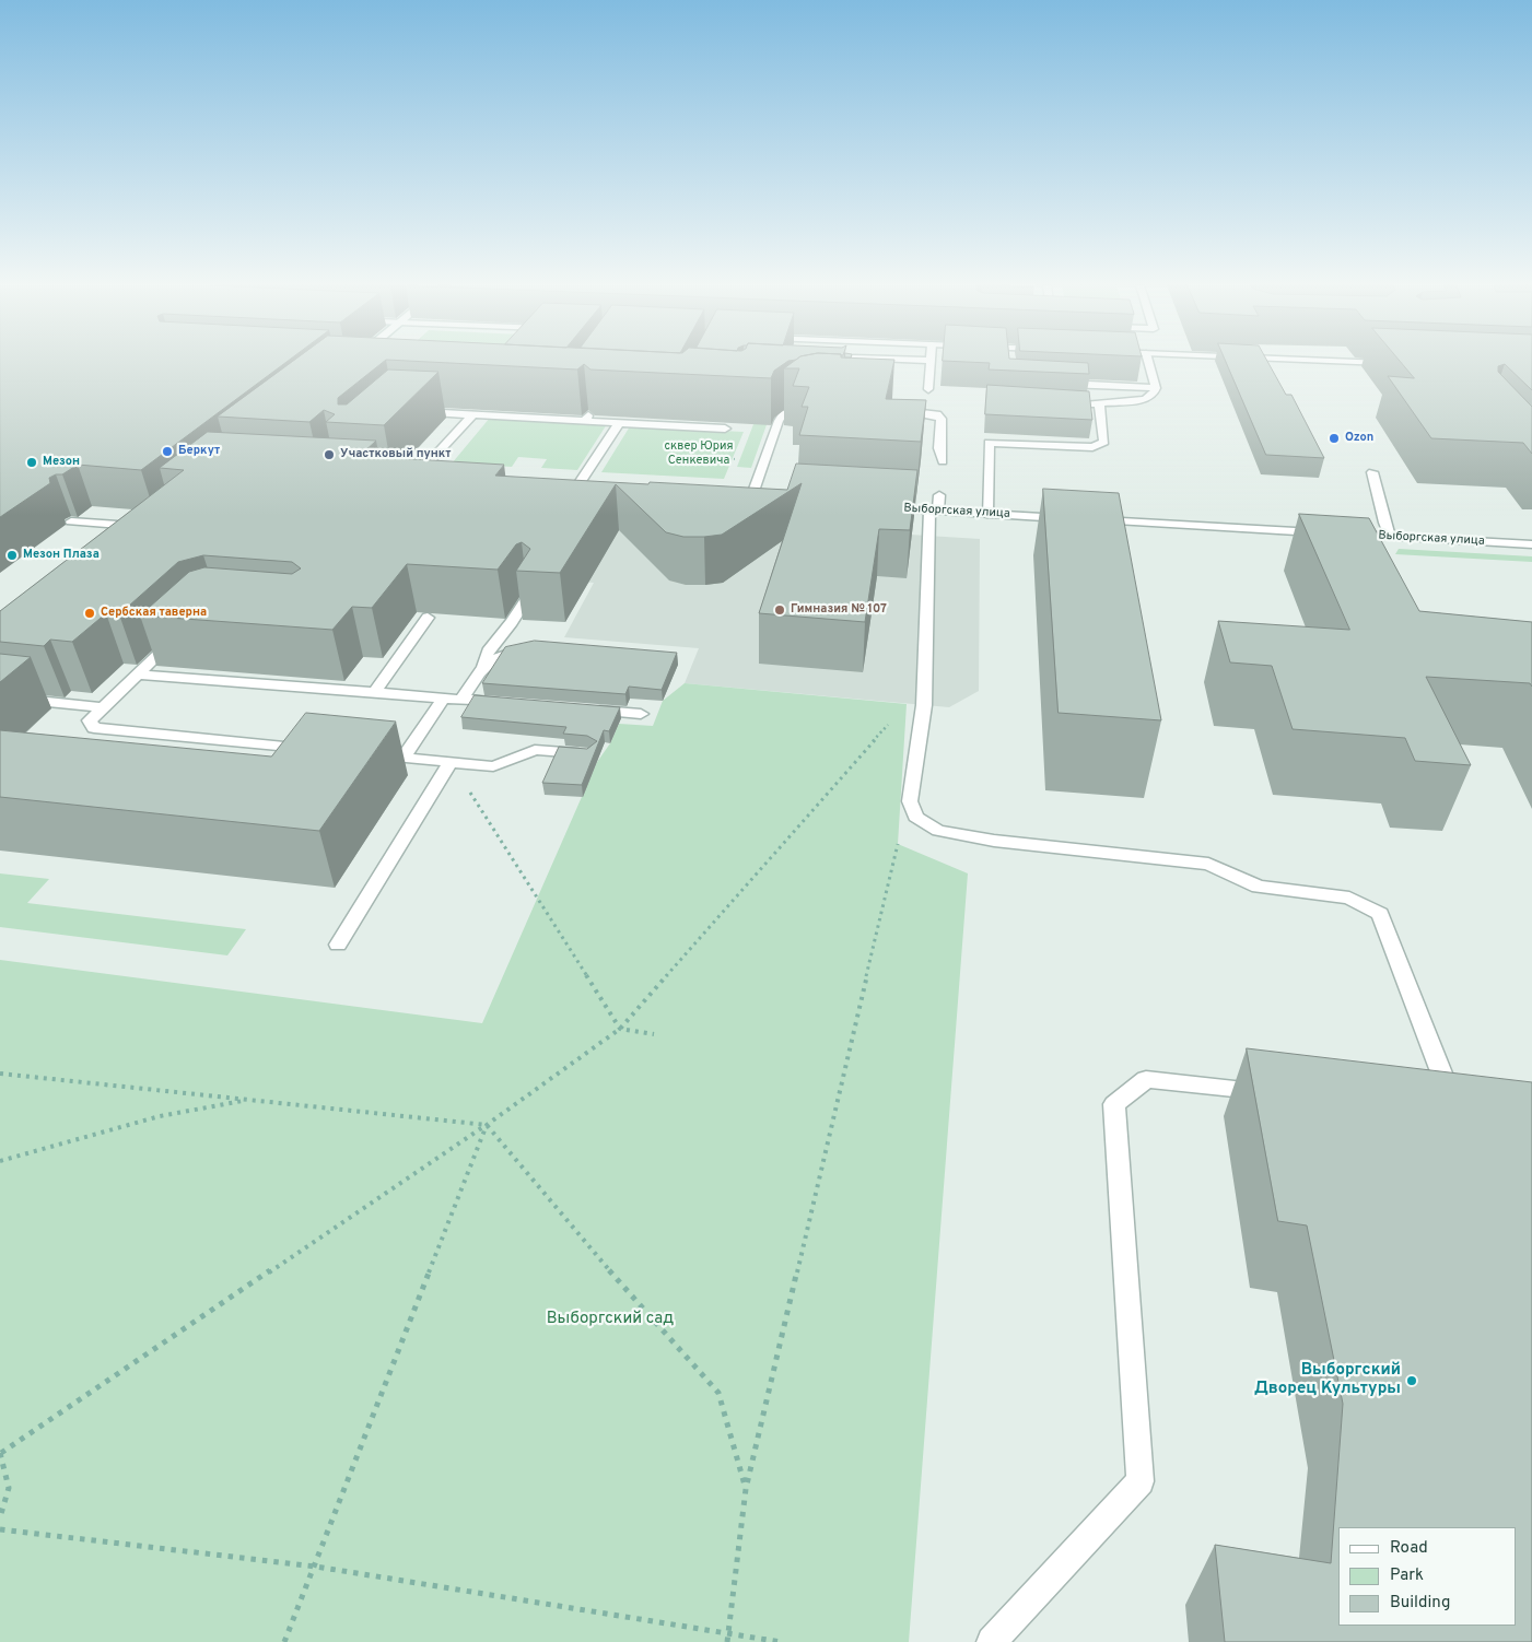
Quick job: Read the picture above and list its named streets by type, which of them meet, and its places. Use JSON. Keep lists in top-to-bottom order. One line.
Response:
{"streets":{"street":["Выборгская улица"]},"parks":["сквер Юрия Сенкевича","Выборгский сад"],"places":["Ozon","Беркут","Участковый пункт","Мезон","Мезон Плаза","Гимназия № 107","Сербская таверна","Выборгский Дворец Культуры"],"legend":["Road","Park","Building"]}
